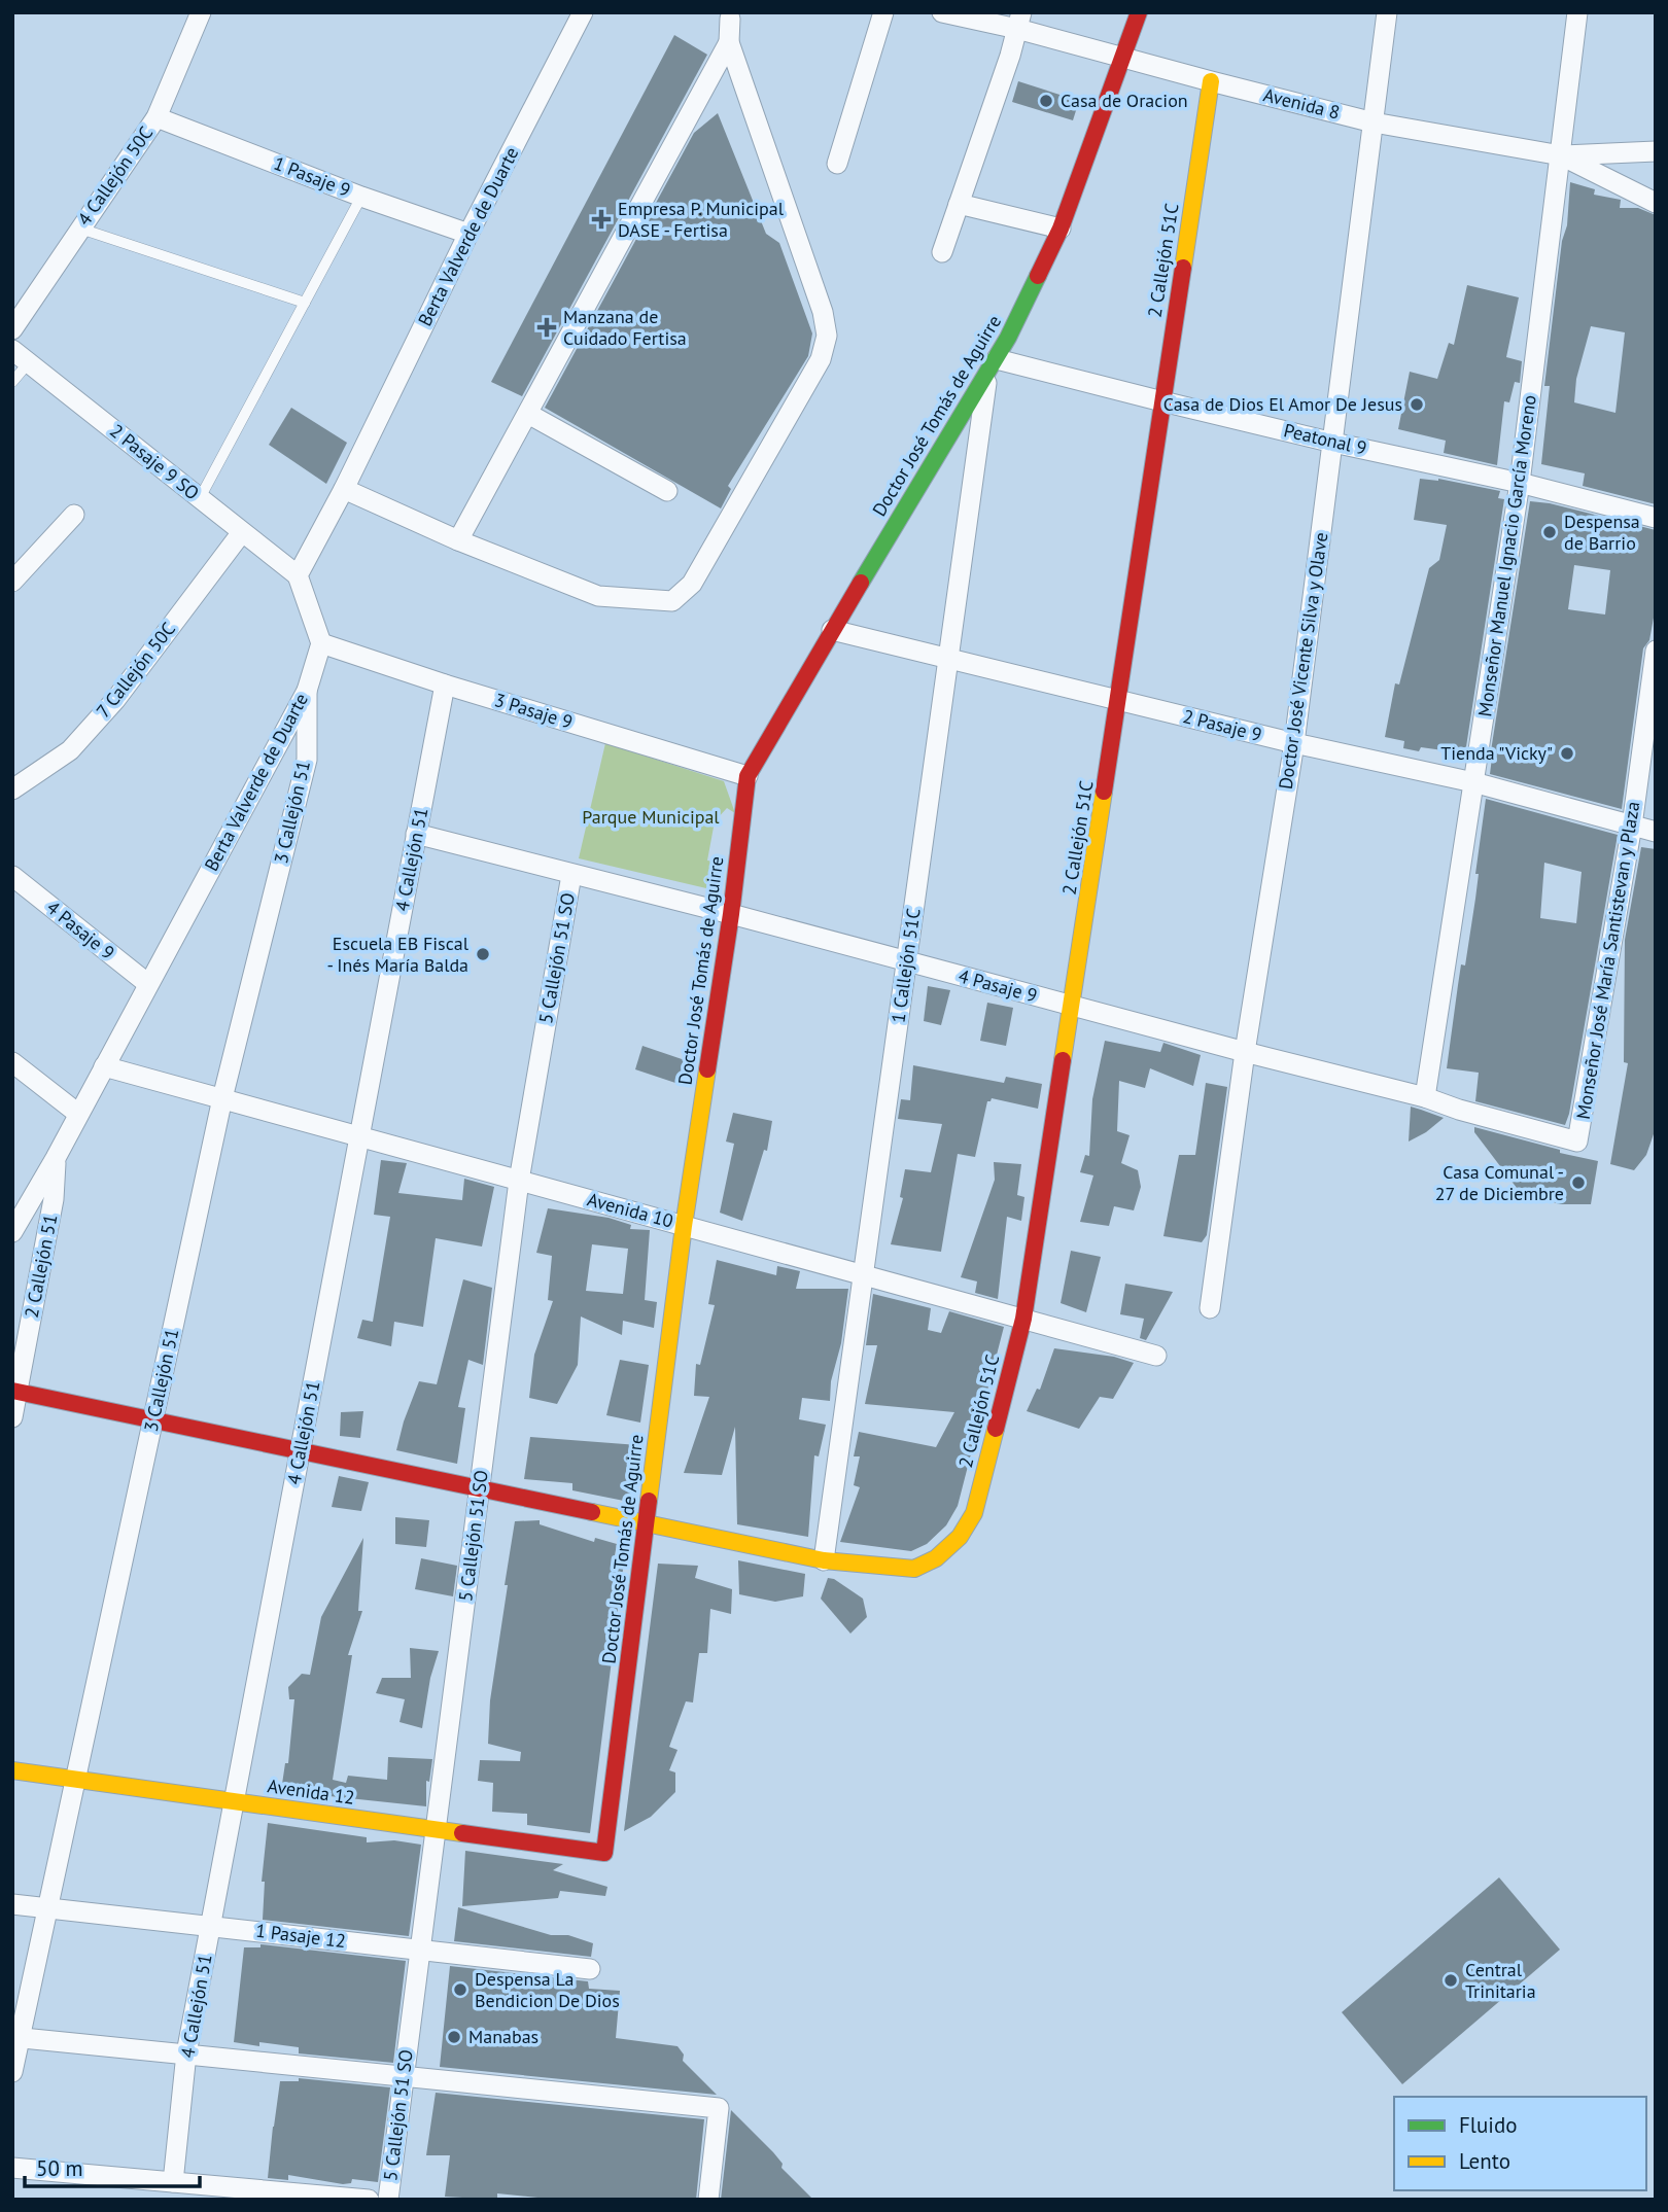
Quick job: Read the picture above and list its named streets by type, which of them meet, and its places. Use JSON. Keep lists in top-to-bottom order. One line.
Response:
{"streets":{"street":["Avenida 8","4 Callejón 50C","1 Pasaje 9","Berta Valverde de Duarte","2 Callejón 51C","Doctor José Tomás de Aguirre","Peatonal 9","2 Pasaje 9 SO","Monseñor Manuel Ignacio García Moreno","Doctor José Vicente Silva y Olave","7 Callejón 50C","3 Pasaje 9","2 Pasaje 9","3 Callejón 51","4 Callejón 51","4 Pasaje 9","5 Callejón 51 SO","Monseñor José María Santistevan y Plaza","1 Callejón 51C","Avenida 10","2 Callejón 51","Avenida 12","1 Pasaje 12"]},"crossings":[["Avenida 8","2 Callejón 51C"],["Avenida 8","Doctor José Tomás de Aguirre"],["Avenida 8","Monseñor Manuel Ignacio García Moreno"],["Avenida 8","Doctor José Vicente Silva y Olave"],["4 Callejón 50C","1 Pasaje 9"],["1 Pasaje 9","Berta Valverde de Duarte"],["Berta Valverde de Duarte","2 Pasaje 9 SO"],["Berta Valverde de Duarte","3 Pasaje 9"],["Berta Valverde de Duarte","3 Callejón 51"],["Berta Valverde de Duarte","4 Pasaje 9"],["Berta Valverde de Duarte","Avenida 10"],["Berta Valverde de Duarte","2 Callejón 51"],["2 Callejón 51C","Peatonal 9"],["2 Callejón 51C","2 Pasaje 9"],["2 Callejón 51C","4 Pasaje 9"],["2 Callejón 51C","1 Callejón 51C"],["2 Callejón 51C","Avenida 10"],["Doctor José Tomás de Aguirre","Peatonal 9"],["Doctor José Tomás de Aguirre","3 Pasaje 9"],["Doctor José Tomás de Aguirre","2 Pasaje 9"],["Doctor José Tomás de Aguirre","4 Pasaje 9"],["Doctor José Tomás de Aguirre","1 Callejón 51C"],["Doctor José Tomás de Aguirre","Avenida 10"],["Doctor José Tomás de Aguirre","Avenida 12"],["Peatonal 9","Monseñor Manuel Ignacio García Moreno"],["Peatonal 9","Doctor José Vicente Silva y Olave"],["Peatonal 9","1 Callejón 51C"],["2 Pasaje 9 SO","7 Callejón 50C"],["Monseñor Manuel Ignacio García Moreno","2 Pasaje 9"],["Monseñor Manuel Ignacio García Moreno","4 Pasaje 9"],["Doctor José Vicente Silva y Olave","2 Pasaje 9"],["Doctor José Vicente Silva y Olave","4 Pasaje 9"],["3 Pasaje 9","4 Callejón 51"],["2 Pasaje 9","Monseñor José María Santistevan y Plaza"],["2 Pasaje 9","1 Callejón 51C"],["3 Callejón 51","Avenida 10"],["3 Callejón 51","Avenida 12"],["3 Callejón 51","1 Pasaje 12"],["4 Callejón 51","4 Pasaje 9"],["4 Callejón 51","Avenida 10"],["4 Callejón 51","Avenida 12"],["4 Callejón 51","1 Pasaje 12"],["4 Pasaje 9","5 Callejón 51 SO"],["4 Pasaje 9","Monseñor José María Santistevan y Plaza"],["4 Pasaje 9","1 Callejón 51C"],["5 Callejón 51 SO","Avenida 10"],["5 Callejón 51 SO","Avenida 12"],["5 Callejón 51 SO","1 Pasaje 12"],["1 Callejón 51C","Avenida 10"]],"parks":["Parque Municipal"],"places":{"other":["Casa de Oracion","Casa de Dios El Amor De Jesus","Despensa de Barrio","Tienda \"Vicky\"","Escuela EB Fiscal - Inés María Balda","Casa Comunal - 27 de Diciembre","Central Trinitaria","Despensa La Bendicion De Dios","Manabas"],"health":["Empresa P. Municipal DASE - Fertisa","Manzana de Cuidado Fertisa"]},"legend":["Fluido","Lento"],"scale_bar":"50 m"}
